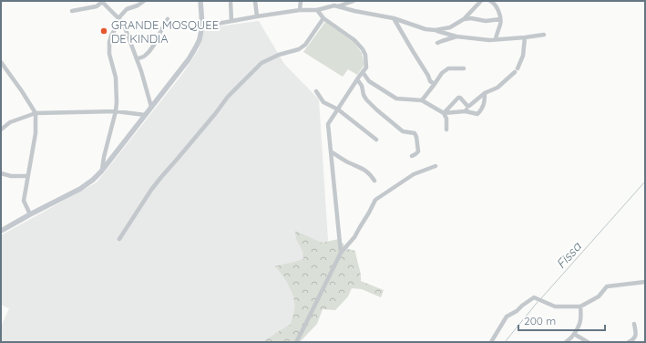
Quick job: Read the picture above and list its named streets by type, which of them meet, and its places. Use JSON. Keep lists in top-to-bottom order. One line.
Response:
{"water":["Fissa"],"places":["GRANDE MOSQUEE DE KINDIA"],"scale_bar":"200 m"}
